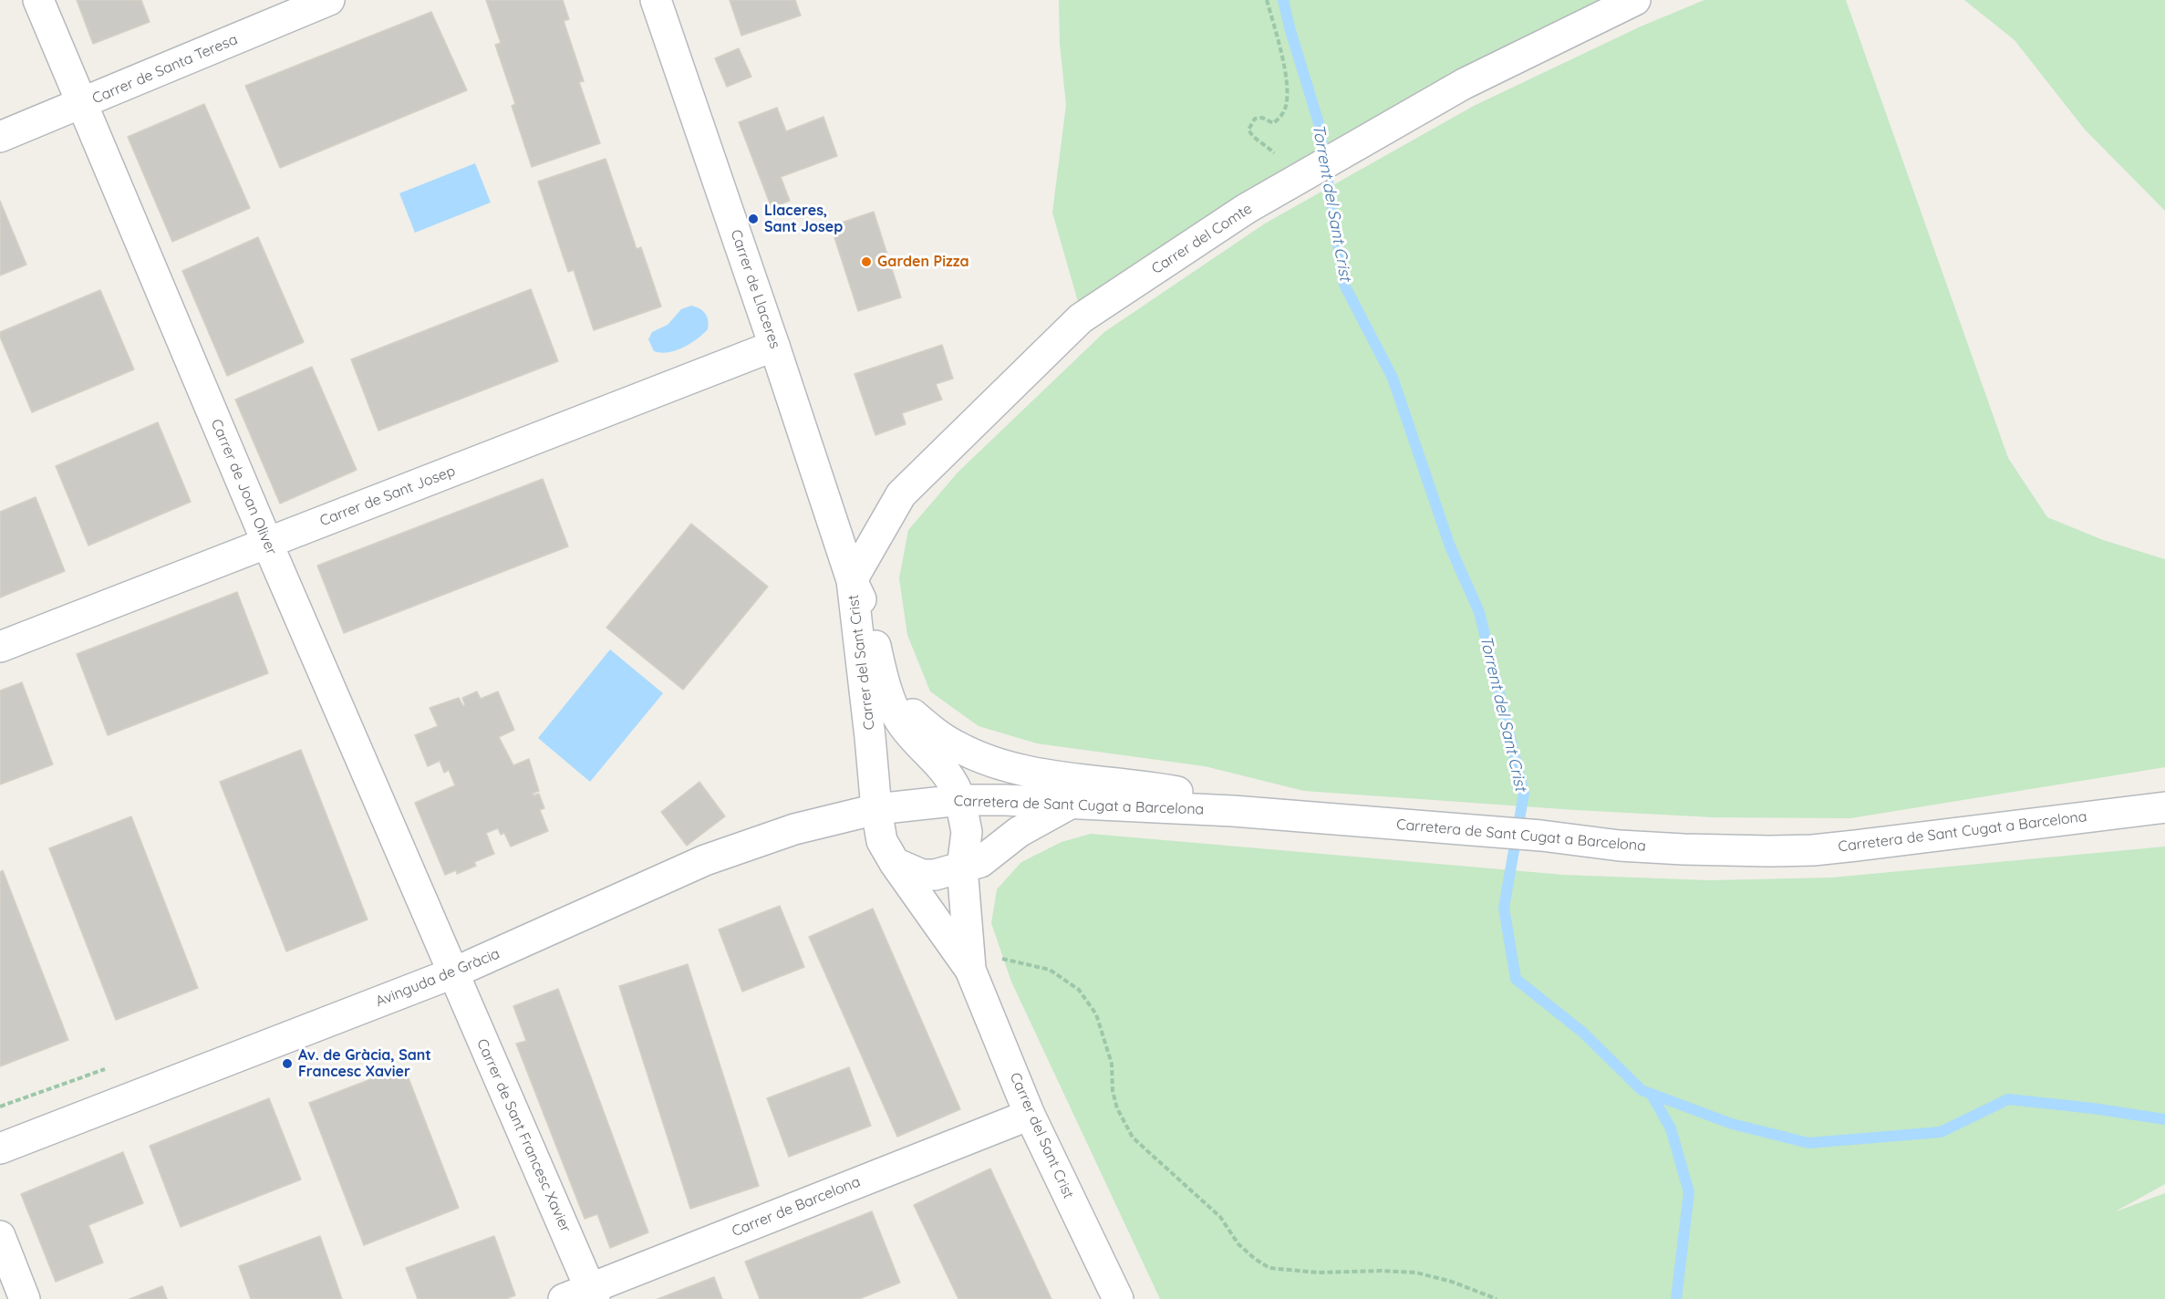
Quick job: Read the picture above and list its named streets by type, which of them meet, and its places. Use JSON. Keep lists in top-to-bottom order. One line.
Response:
{"streets":{"street":["Carrer de Santa Teresa","Carrer del Comte","Carrer de Llaceres","Carrer de Joan Oliver","Carrer de Sant Josep","Carrer del Sant Crist","Carretera de Sant Cugat a Barcelona","Avinguda de Gràcia","Carrer de Sant Francesc Xavier","Carrer de Barcelona"]},"crossings":[["Carrer de Santa Teresa","Carrer de Joan Oliver"],["Carrer del Comte","Carrer de Llaceres"],["Carrer del Comte","Carrer del Sant Crist"],["Carrer de Llaceres","Carrer de Sant Josep"],["Carrer de Llaceres","Carrer del Sant Crist"],["Carrer de Joan Oliver","Carrer de Sant Josep"],["Carrer de Joan Oliver","Avinguda de Gràcia"],["Carrer de Joan Oliver","Carrer de Sant Francesc Xavier"],["Carrer del Sant Crist","Carretera de Sant Cugat a Barcelona"],["Carrer del Sant Crist","Avinguda de Gràcia"],["Carrer del Sant Crist","Carrer de Barcelona"],["Carretera de Sant Cugat a Barcelona","Avinguda de Gràcia"],["Avinguda de Gràcia","Carrer de Sant Francesc Xavier"],["Carrer de Sant Francesc Xavier","Carrer de Barcelona"]],"water":["Torrent del Sant Crist"],"places":["Llaceres, Sant Josep","Garden Pizza","Av. de Gràcia, Sant Francesc Xavier"]}
